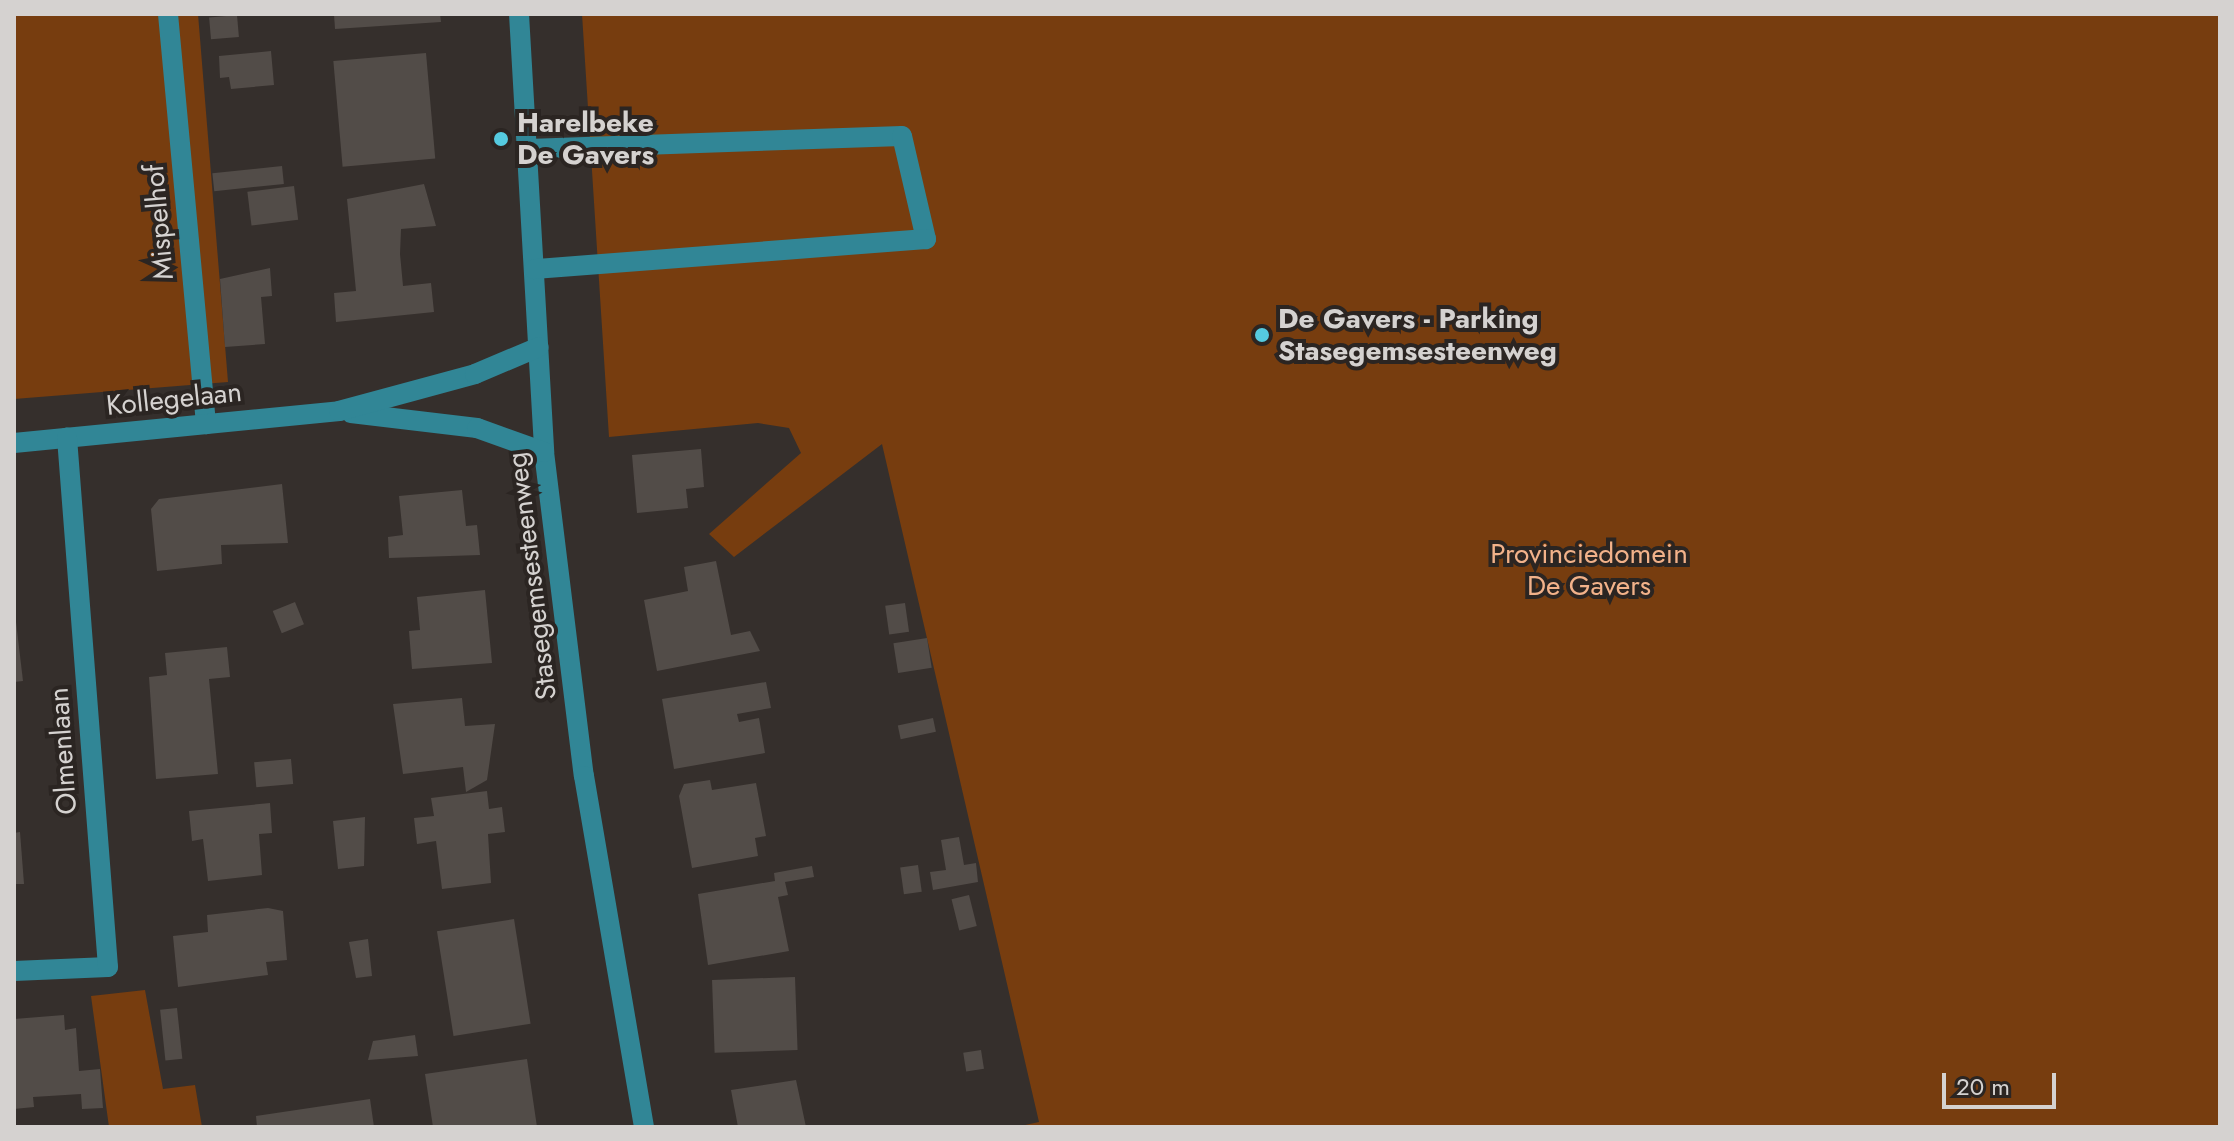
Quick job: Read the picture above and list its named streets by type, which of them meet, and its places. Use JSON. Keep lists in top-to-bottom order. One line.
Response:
{"streets":{"street":["Mispelhof","Kollegelaan","Stasegemsesteenweg","Olmenlaan"]},"crossings":[["Mispelhof","Kollegelaan"],["Kollegelaan","Stasegemsesteenweg"],["Kollegelaan","Olmenlaan"]],"parks":["Provinciedomein De Gavers"],"places":["Harelbeke De Gavers","De Gavers - Parking Stasegemsesteenweg"],"scale_bar":"20 m"}
